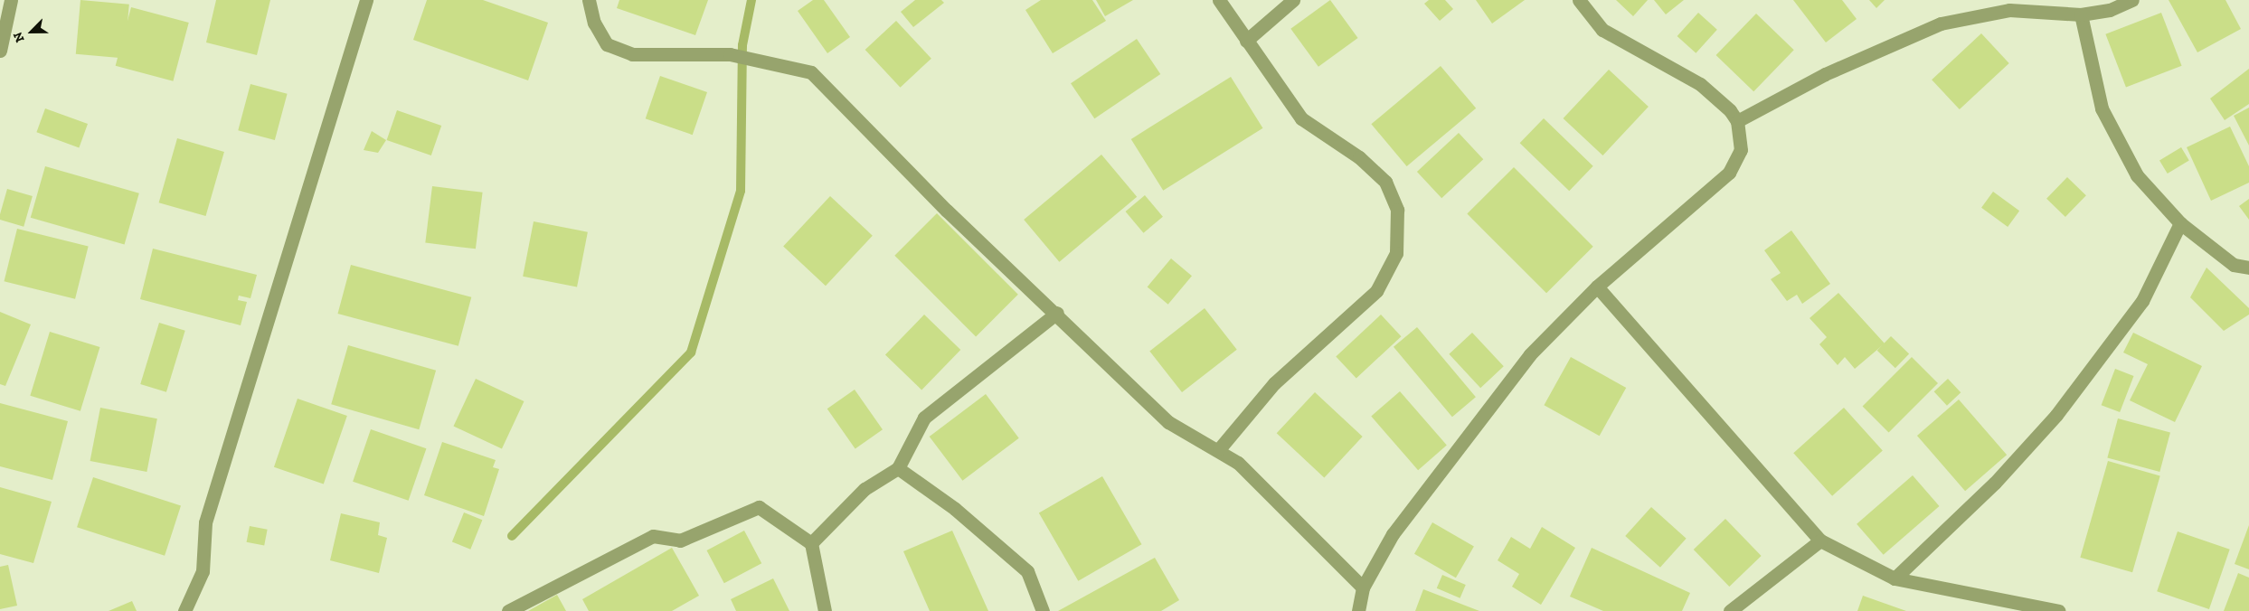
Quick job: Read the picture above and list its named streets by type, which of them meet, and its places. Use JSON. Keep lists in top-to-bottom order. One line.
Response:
{"north":"bottom left"}
